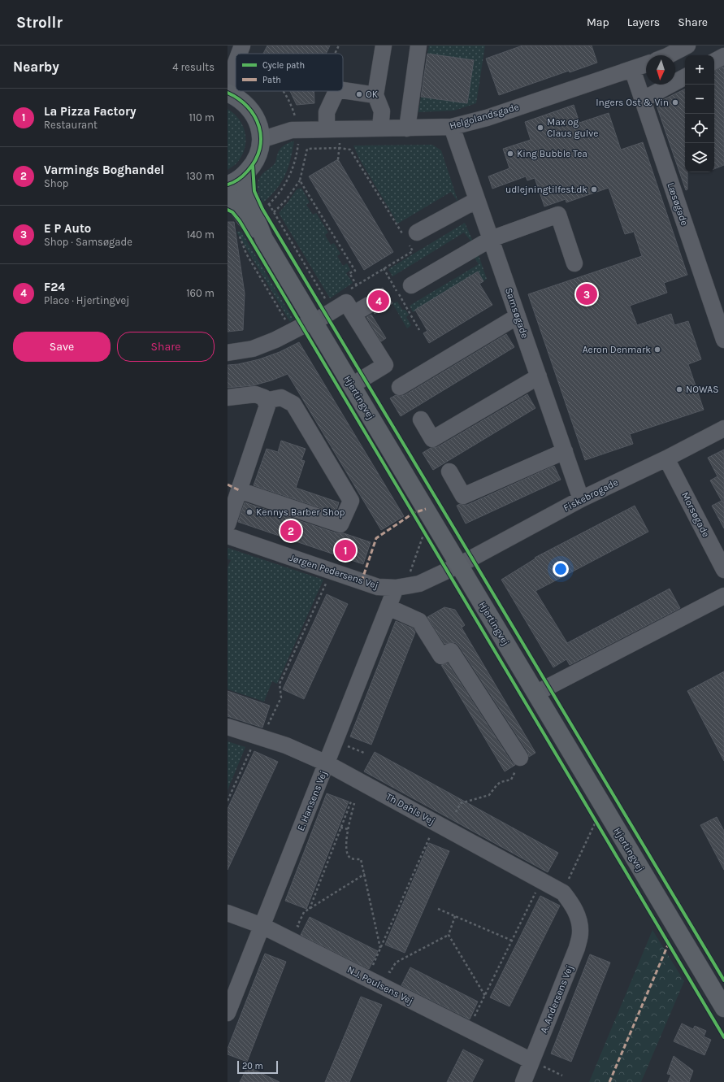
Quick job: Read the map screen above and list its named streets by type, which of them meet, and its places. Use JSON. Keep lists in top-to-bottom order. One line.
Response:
{"streets":{"main road":["Hjertingvej"],"street":["Helgolandsgade","Læsøgade","Samsøgade","Fiskebrogade","Morsøgade","Jørgen Pedersens Vej","E. Hansens Vej","Th Dahls Vej","N.J. Poulsens Vej","A. Andersens Vej"]},"crossings":[["Helgolandsgade","Læsøgade"],["Helgolandsgade","Samsøgade"],["Samsøgade","Fiskebrogade"],["Hjertingvej","Fiskebrogade"],["Hjertingvej","Jørgen Pedersens Vej"],["Fiskebrogade","Morsøgade"],["Fiskebrogade","Jørgen Pedersens Vej"],["Jørgen Pedersens Vej","E. Hansens Vej"],["E. Hansens Vej","Th Dahls Vej"],["E. Hansens Vej","N.J. Poulsens Vej"],["Th Dahls Vej","A. Andersens Vej"],["N.J. Poulsens Vej","A. Andersens Vej"]],"places":["OK","Ingers Ost & Vin","Max og Claus gulve","King Bubble Tea","udlejningtilfest.dk","Aeron Denmark","NOWAS","Kennys Barber Shop"],"legend":["Cycle path","Path"],"scale_bar":"20 m","north":"bottom","page":{"header":"Strollr","nav":["Map","Layers","Share"],"heading":["Nearby","4 results"],"map_buttons":["+","−"],"list":[{"mark":"1","name":"La Pizza Factory","note":"Restaurant","value":"110 m"},{"mark":"2","name":"Varmings Boghandel","note":"Shop","value":"130 m"},{"mark":"3","name":"E P Auto","note":"Shop · Samsøgade","value":"140 m"},{"mark":"4","name":"F24","note":"Place · Hjertingvej","value":"160 m"}],"pins":["3","4","2","1"],"buttons":["Save","Share"],"scale":"20 m"}}
